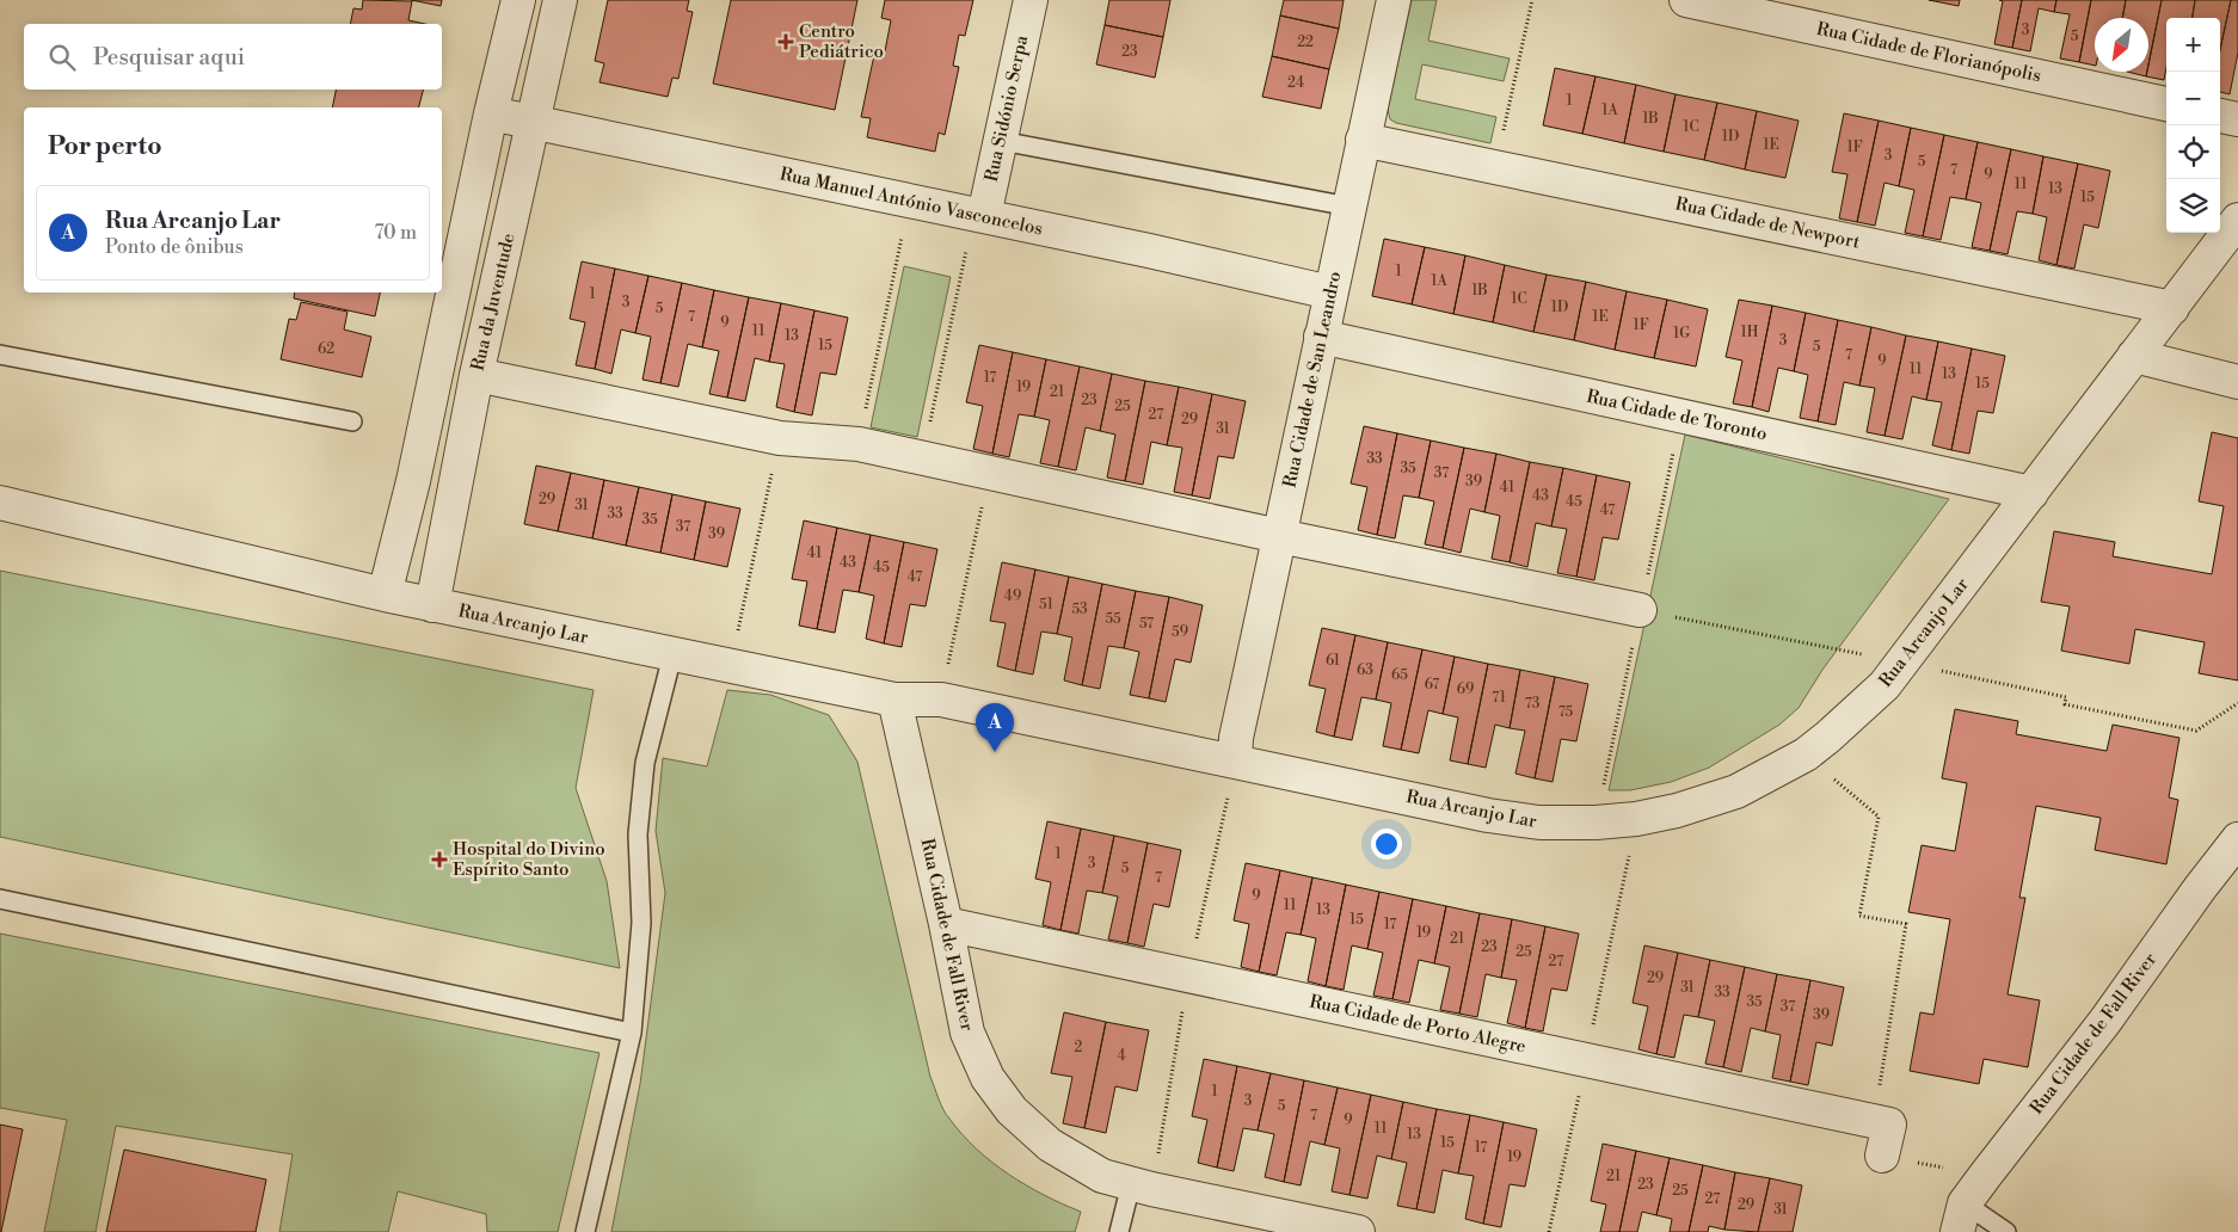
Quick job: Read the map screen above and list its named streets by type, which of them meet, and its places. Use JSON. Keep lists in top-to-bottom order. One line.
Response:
{"streets":{"street":["Rua Cidade de Florianópolis","Rua Sidónio Serpa","Rua Manuel António Vasconcelos","Rua Cidade de Newport","Rua da Juventude","Rua Cidade de San Leandro","Rua Cidade de Toronto","Rua Arcanjo Lar","Rua Cidade de Fall River","Rua Cidade de Porto Alegre"]},"crossings":[["Rua Sidónio Serpa","Rua Manuel António Vasconcelos"],["Rua Manuel António Vasconcelos","Rua da Juventude"],["Rua Manuel António Vasconcelos","Rua Cidade de San Leandro"],["Rua Cidade de Newport","Rua Cidade de San Leandro"],["Rua Cidade de Newport","Rua Arcanjo Lar"],["Rua da Juventude","Rua Arcanjo Lar"],["Rua Cidade de San Leandro","Rua Cidade de Toronto"],["Rua Cidade de San Leandro","Rua Arcanjo Lar"],["Rua Cidade de Toronto","Rua Arcanjo Lar"],["Rua Arcanjo Lar","Rua Cidade de Fall River"],["Rua Cidade de Fall River","Rua Cidade de Porto Alegre"]],"places":{"health":["Centro Pediátrico","Hospital do Divino Espírito Santo"]},"house_numbers":["3","5","22","23","24","1","1A","1B","1C","1D","1E","1F","3","5","7","9","11","13","15","1","1A","1B","1","1C","3","1D","5","7","1E","9","1F","11","1H","1G","13","3","15","5","62","7","9","11","13","17","15","19","21","23","25","27","29","31","33","35","37","39","41","43","29","45","31","47","33","35","37","39","41","43","45","47","49","51","53","55","57","59","61","63","65","67","69","71","73","75","1","3","5","7","9","11","13","15","17","19","21","23","25","27","29","31","33","35","37","39","2","4","1","3","5","7","9","11","13","15","17","19","21","23","25","27","29","31"],"north":"bottom left","page":{"map_buttons":["+","−"],"search":"Pesquisar aqui","heading":"Por perto","list":[{"mark":"A","name":"Rua Arcanjo Lar","note":"Ponto de ônibus","value":"70 m"}],"pins":"A"}}
